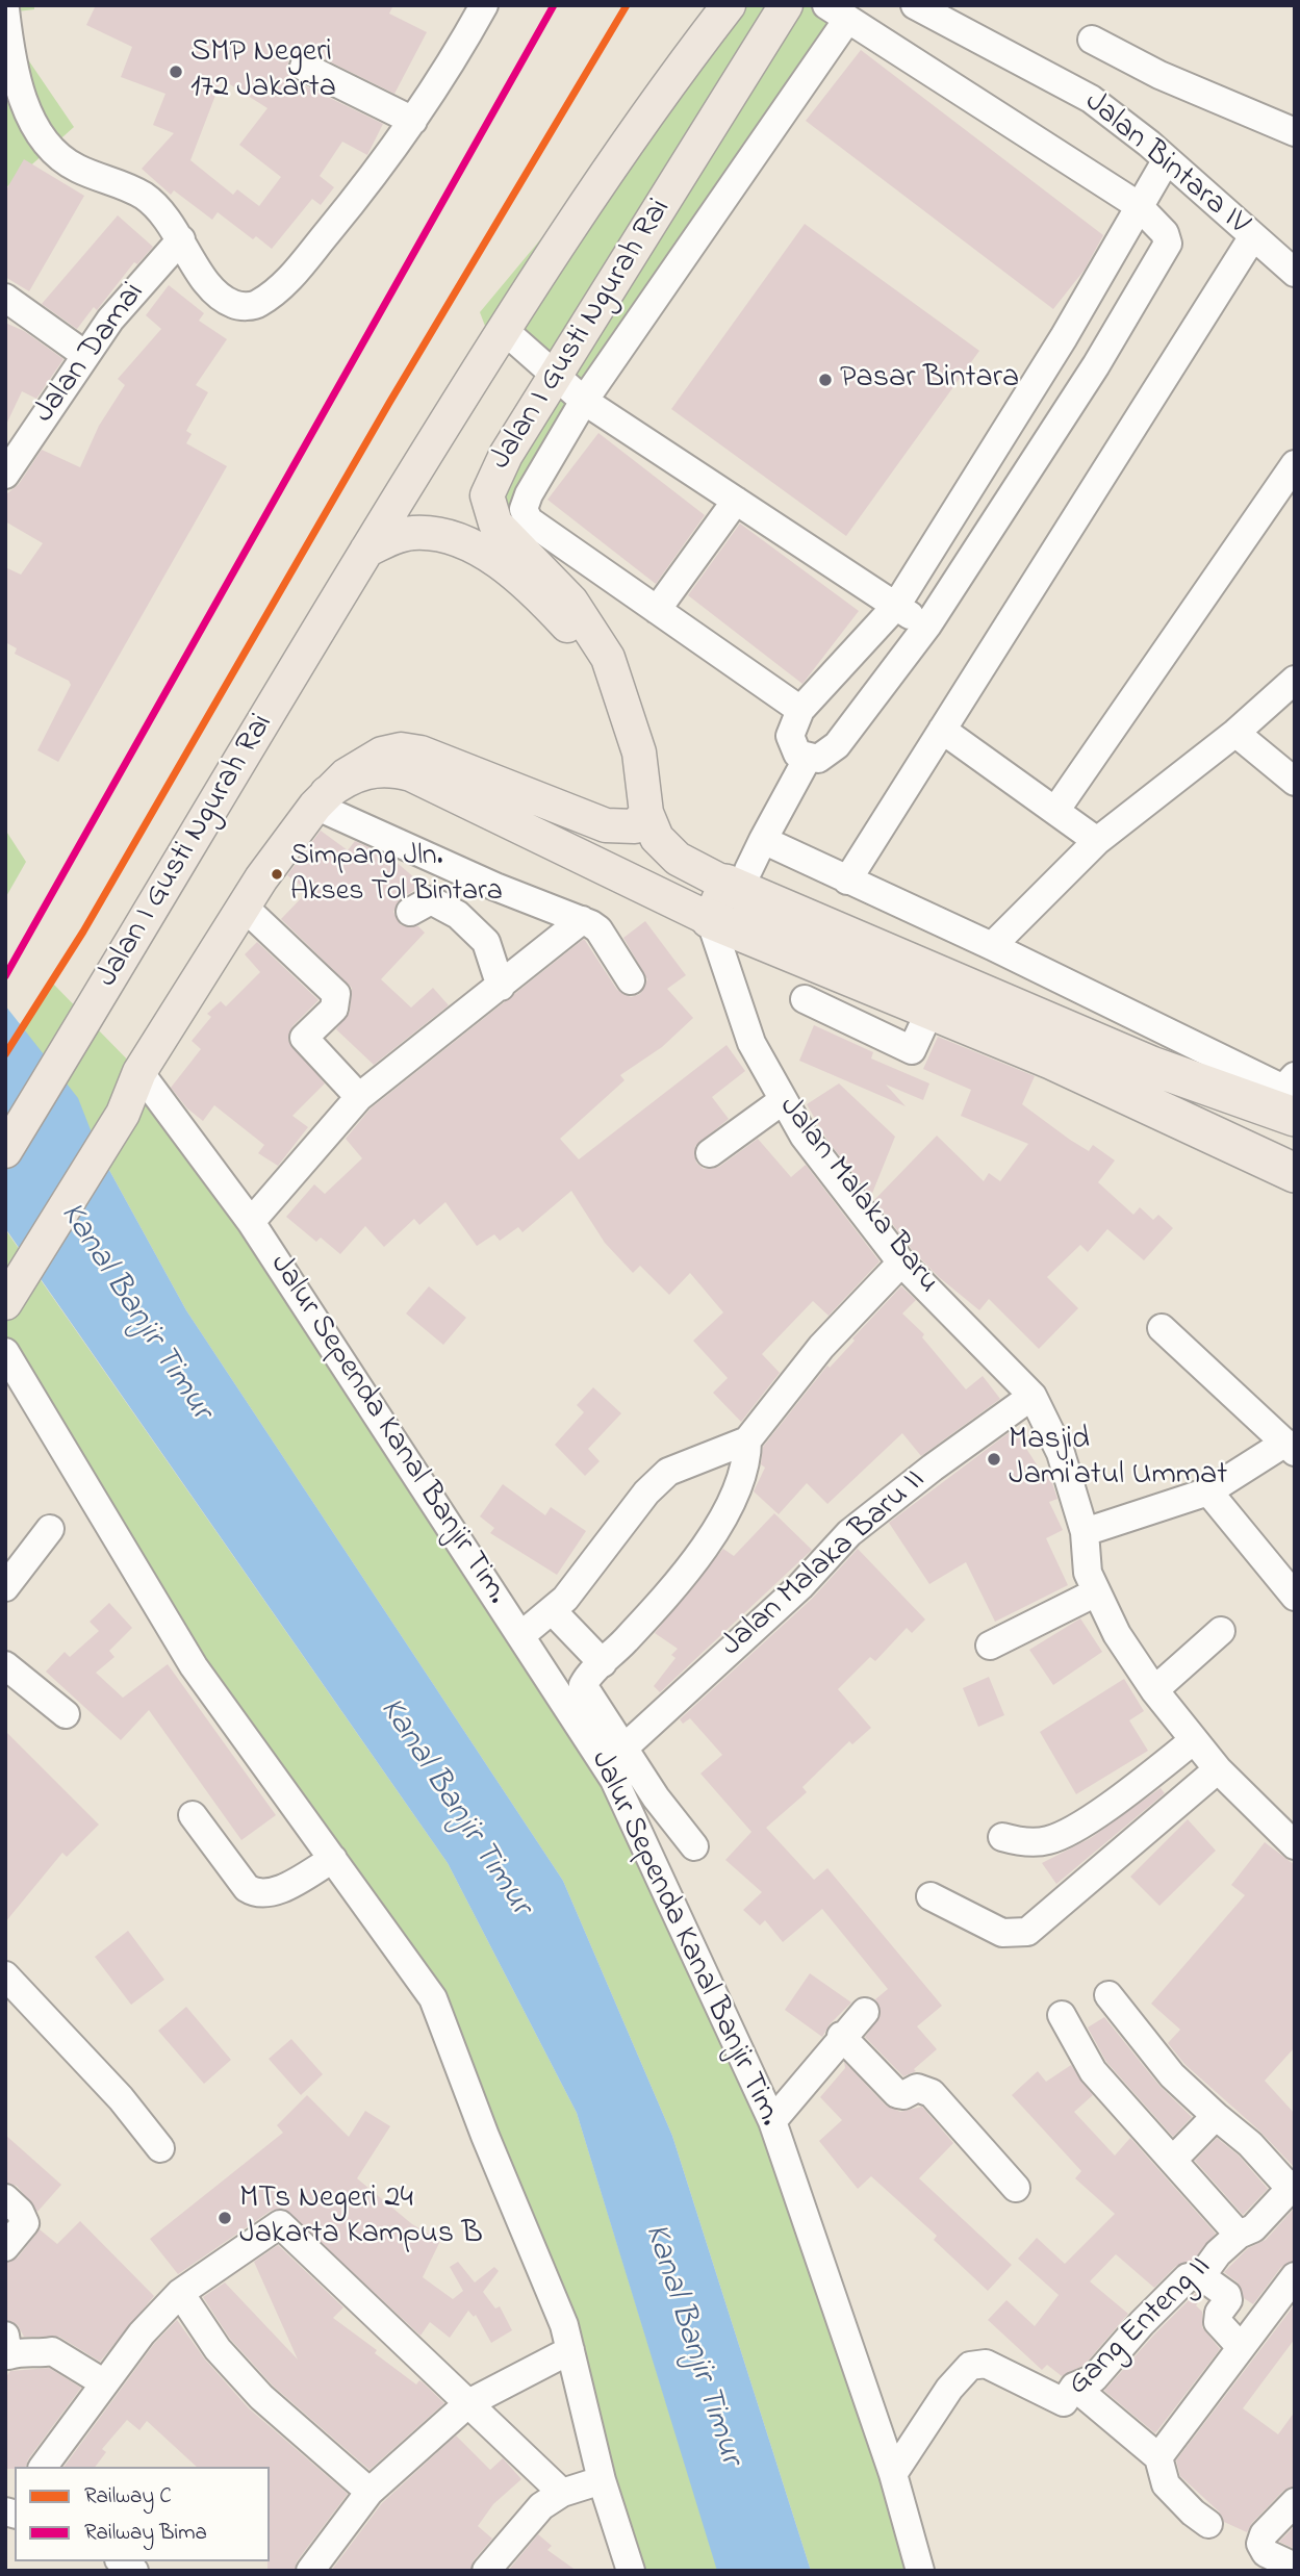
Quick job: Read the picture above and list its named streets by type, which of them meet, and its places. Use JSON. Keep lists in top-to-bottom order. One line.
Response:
{"streets":{"main road":["Jalan I Gusti Ngurah Rai"],"street":["Jalan Bintara IV","Jalan Damai","Jalan Malaka Baru","Jalur Sependa Kanal Banjir Tim.","Jalan Malaka Baru II","Gang Enteng II"]},"crossings":[["Jalan Malaka Baru","Jalan Malaka Baru II"],["Jalur Sependa Kanal Banjir Tim.","Gang Enteng II"]],"water":["Kanal Banjir Timur"],"places":["SMP Negeri 172 Jakarta","Pasar Bintara","Simpang Jln. Akses Tol Bintara","Masjid Jami'atul Ummat","MTs Negeri 24 Jakarta Kampus B"],"lines":["rail line C","rail line Bima"],"legend":["Railway C","Railway Bima"]}
